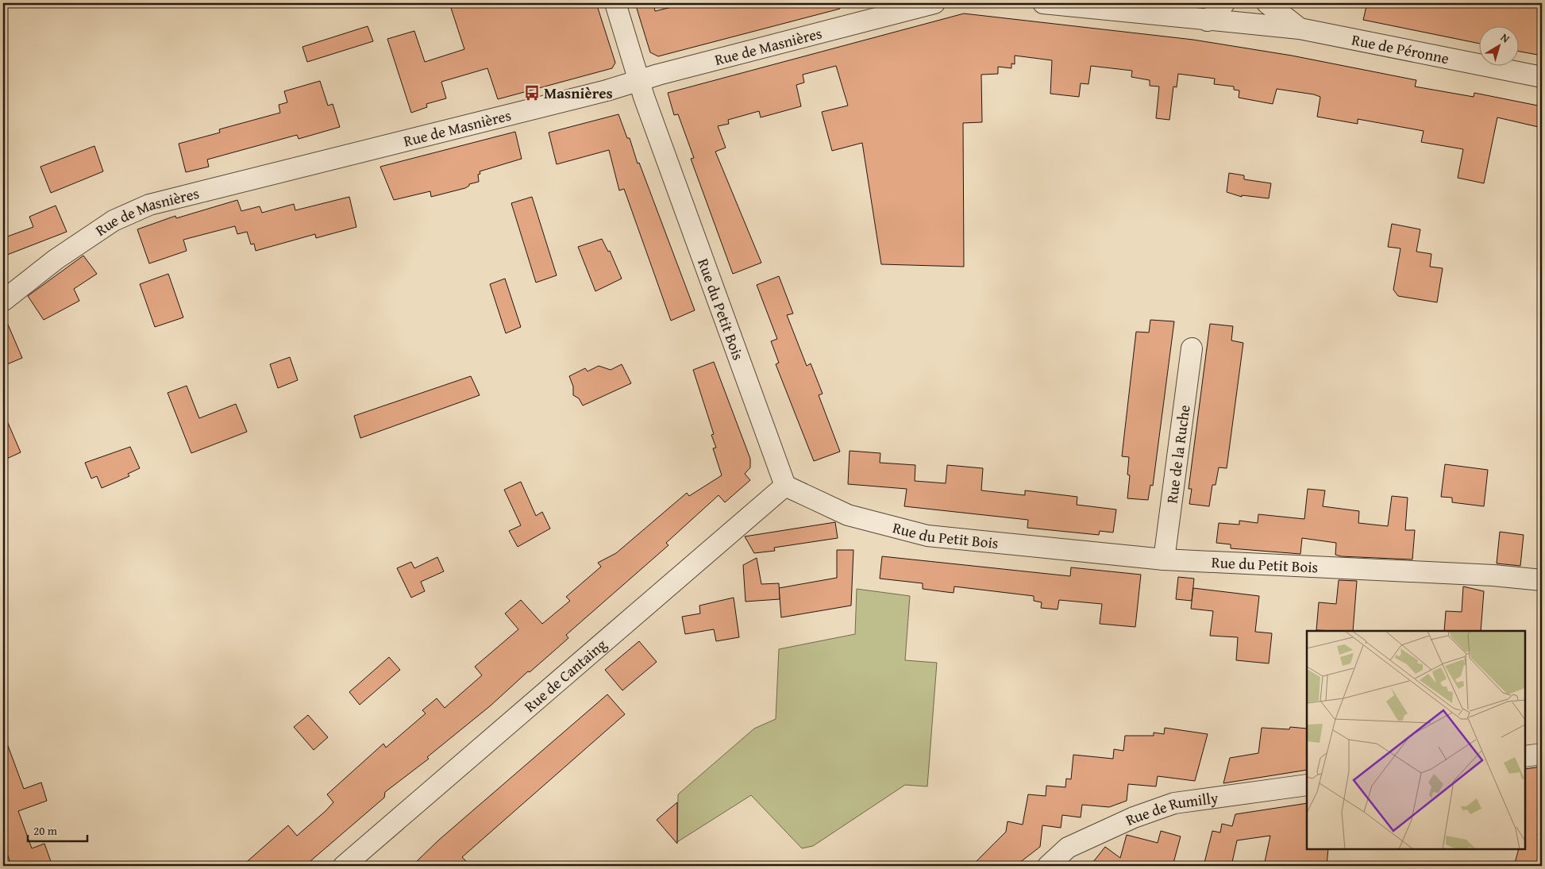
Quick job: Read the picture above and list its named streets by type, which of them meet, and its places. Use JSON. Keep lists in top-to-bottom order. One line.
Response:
{"streets":{"street":["Rue de Masnières","Rue de Péronne","Rue du Petit Bois","Rue de la Ruche","Rue de Cantaing","Rue de Rumilly"]},"crossings":[["Rue de Masnières","Rue du Petit Bois"],["Rue du Petit Bois","Rue de la Ruche"],["Rue du Petit Bois","Rue de Cantaing"]],"places":{"bus stop":["Masnières"]},"scale_bar":"20 m","north":"top right"}
